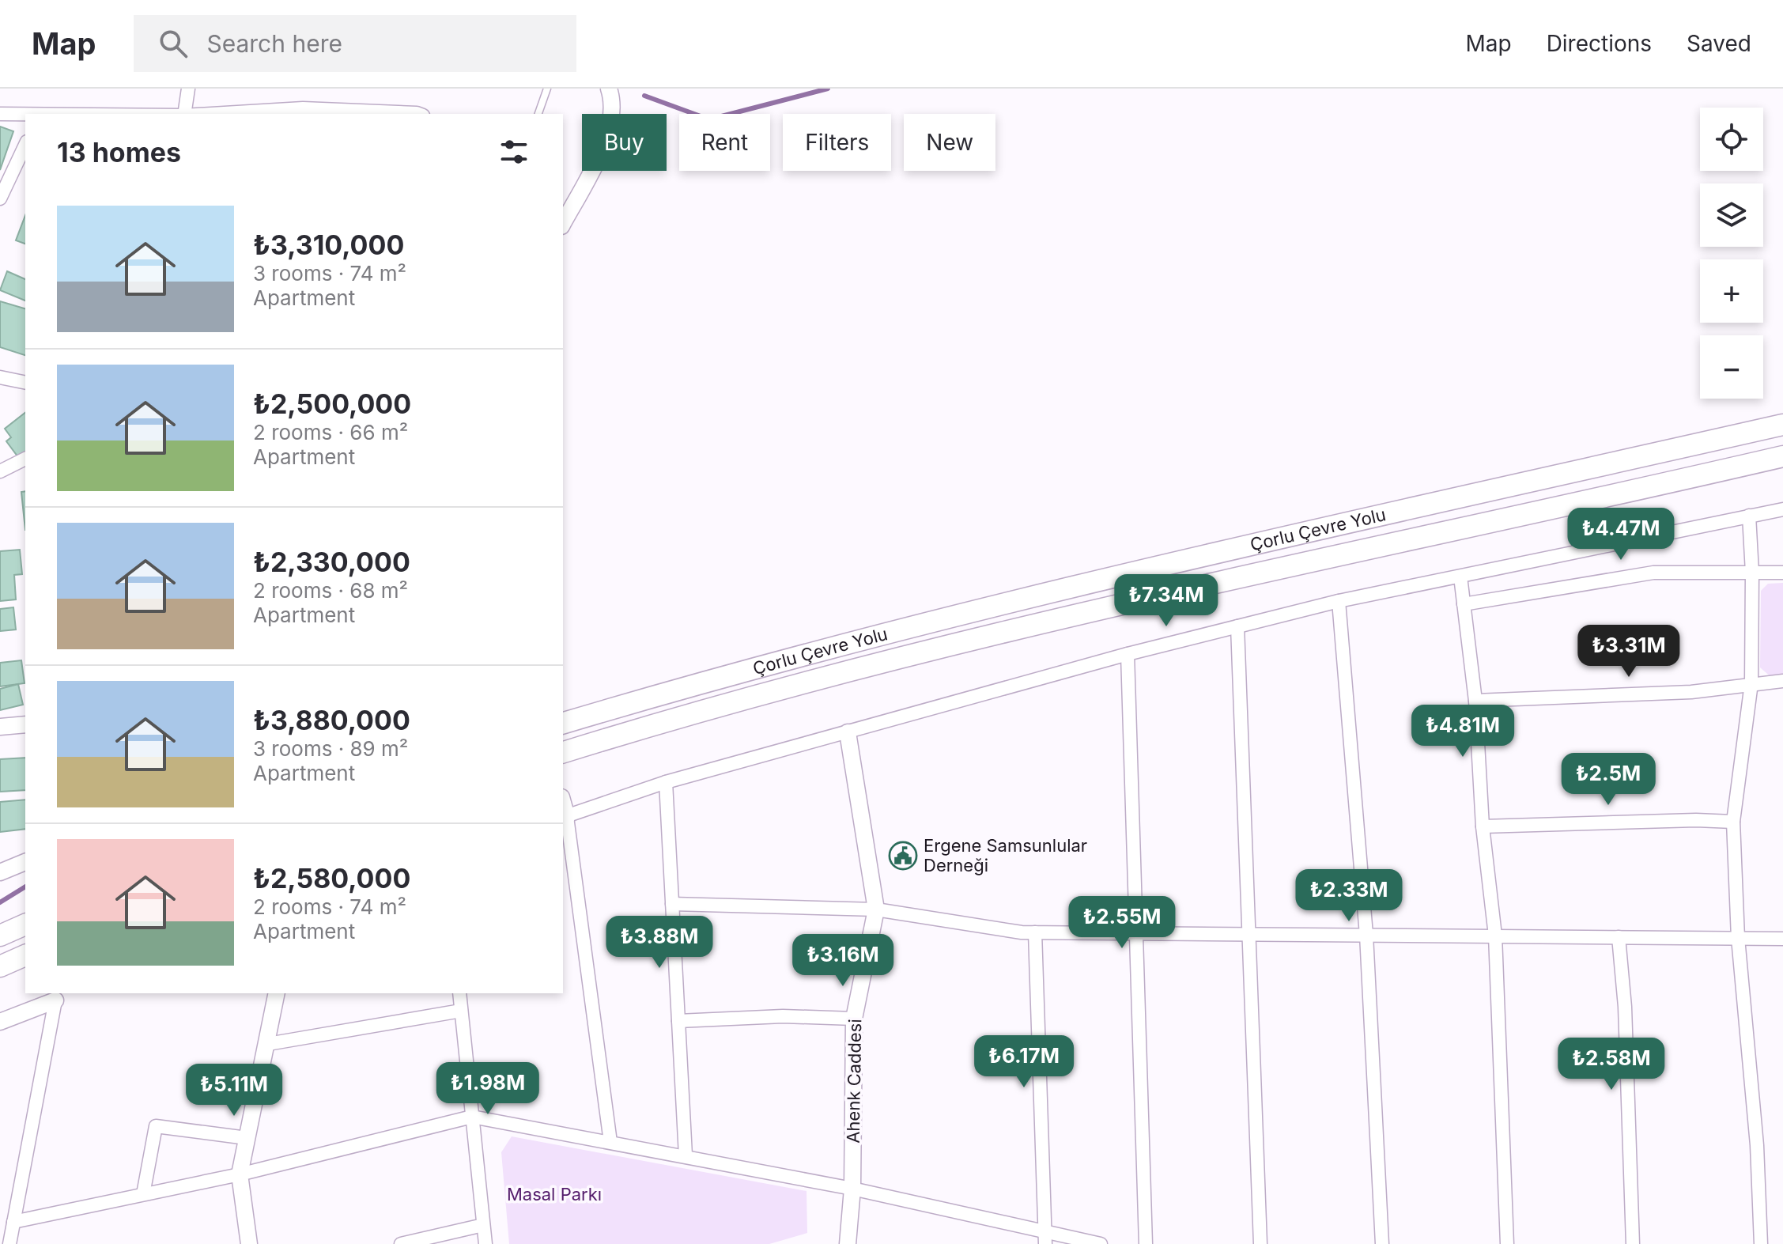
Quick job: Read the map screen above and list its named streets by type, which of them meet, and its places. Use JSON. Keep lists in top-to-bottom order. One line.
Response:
{"streets":{"highway":["Çorlu Çevre Yolu"],"street":["Ahenk Caddesi"]},"parks":["Masal Parkı"],"places":{"public building":["Ergene Samsunlular Derneği"]},"page":{"header":"Map","search":"Search here","nav":["Map","Directions","Saved"],"map_buttons":["+","−"],"chip":["Buy","Rent","Filters","New"],"heading":"13 homes","list":[{"name":"₺3,310,000","note":"3 rooms · 74 m² · Apartment"},{"name":"₺2,500,000","note":"2 rooms · 66 m² · Apartment"},{"name":"₺2,330,000","note":"2 rooms · 68 m² · Apartment"},{"name":"₺3,880,000","note":"3 rooms · 89 m² · Apartment"},{"name":"₺2,580,000","note":"2 rooms · 74 m² · Apartment"}],"price":["₺4.47M","₺7.34M","₺3.31M","₺4.81M","₺2.5M","₺2.33M","₺2.55M","₺3.88M","₺3.16M","₺6.17M","₺2.58M","₺1.98M","₺5.11M"]}}
